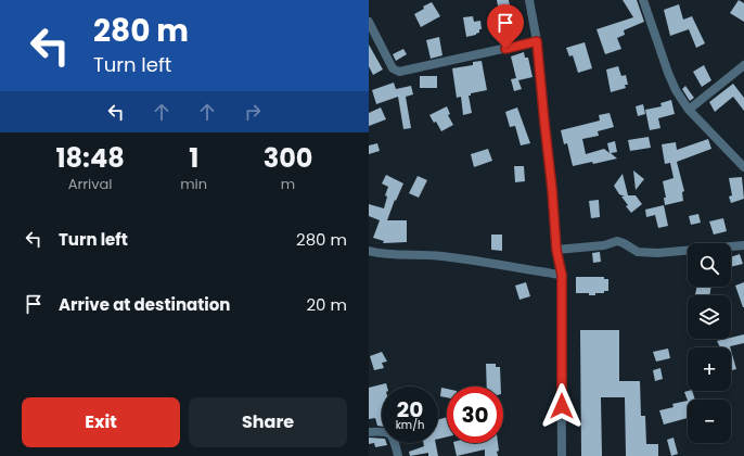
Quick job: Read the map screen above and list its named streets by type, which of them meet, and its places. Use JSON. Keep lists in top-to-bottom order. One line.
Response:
{"page":{"turn":["280 m","Turn left"],"eta":["18:48","Arrival","1","min","300","m"],"list":[{"name":"Turn left","value":"280 m"},{"name":"Arrive at destination","value":"20 m"}],"map_buttons":["+","−"],"speed":"20 km/h","limit":"30","buttons":["Exit","Share"]}}
